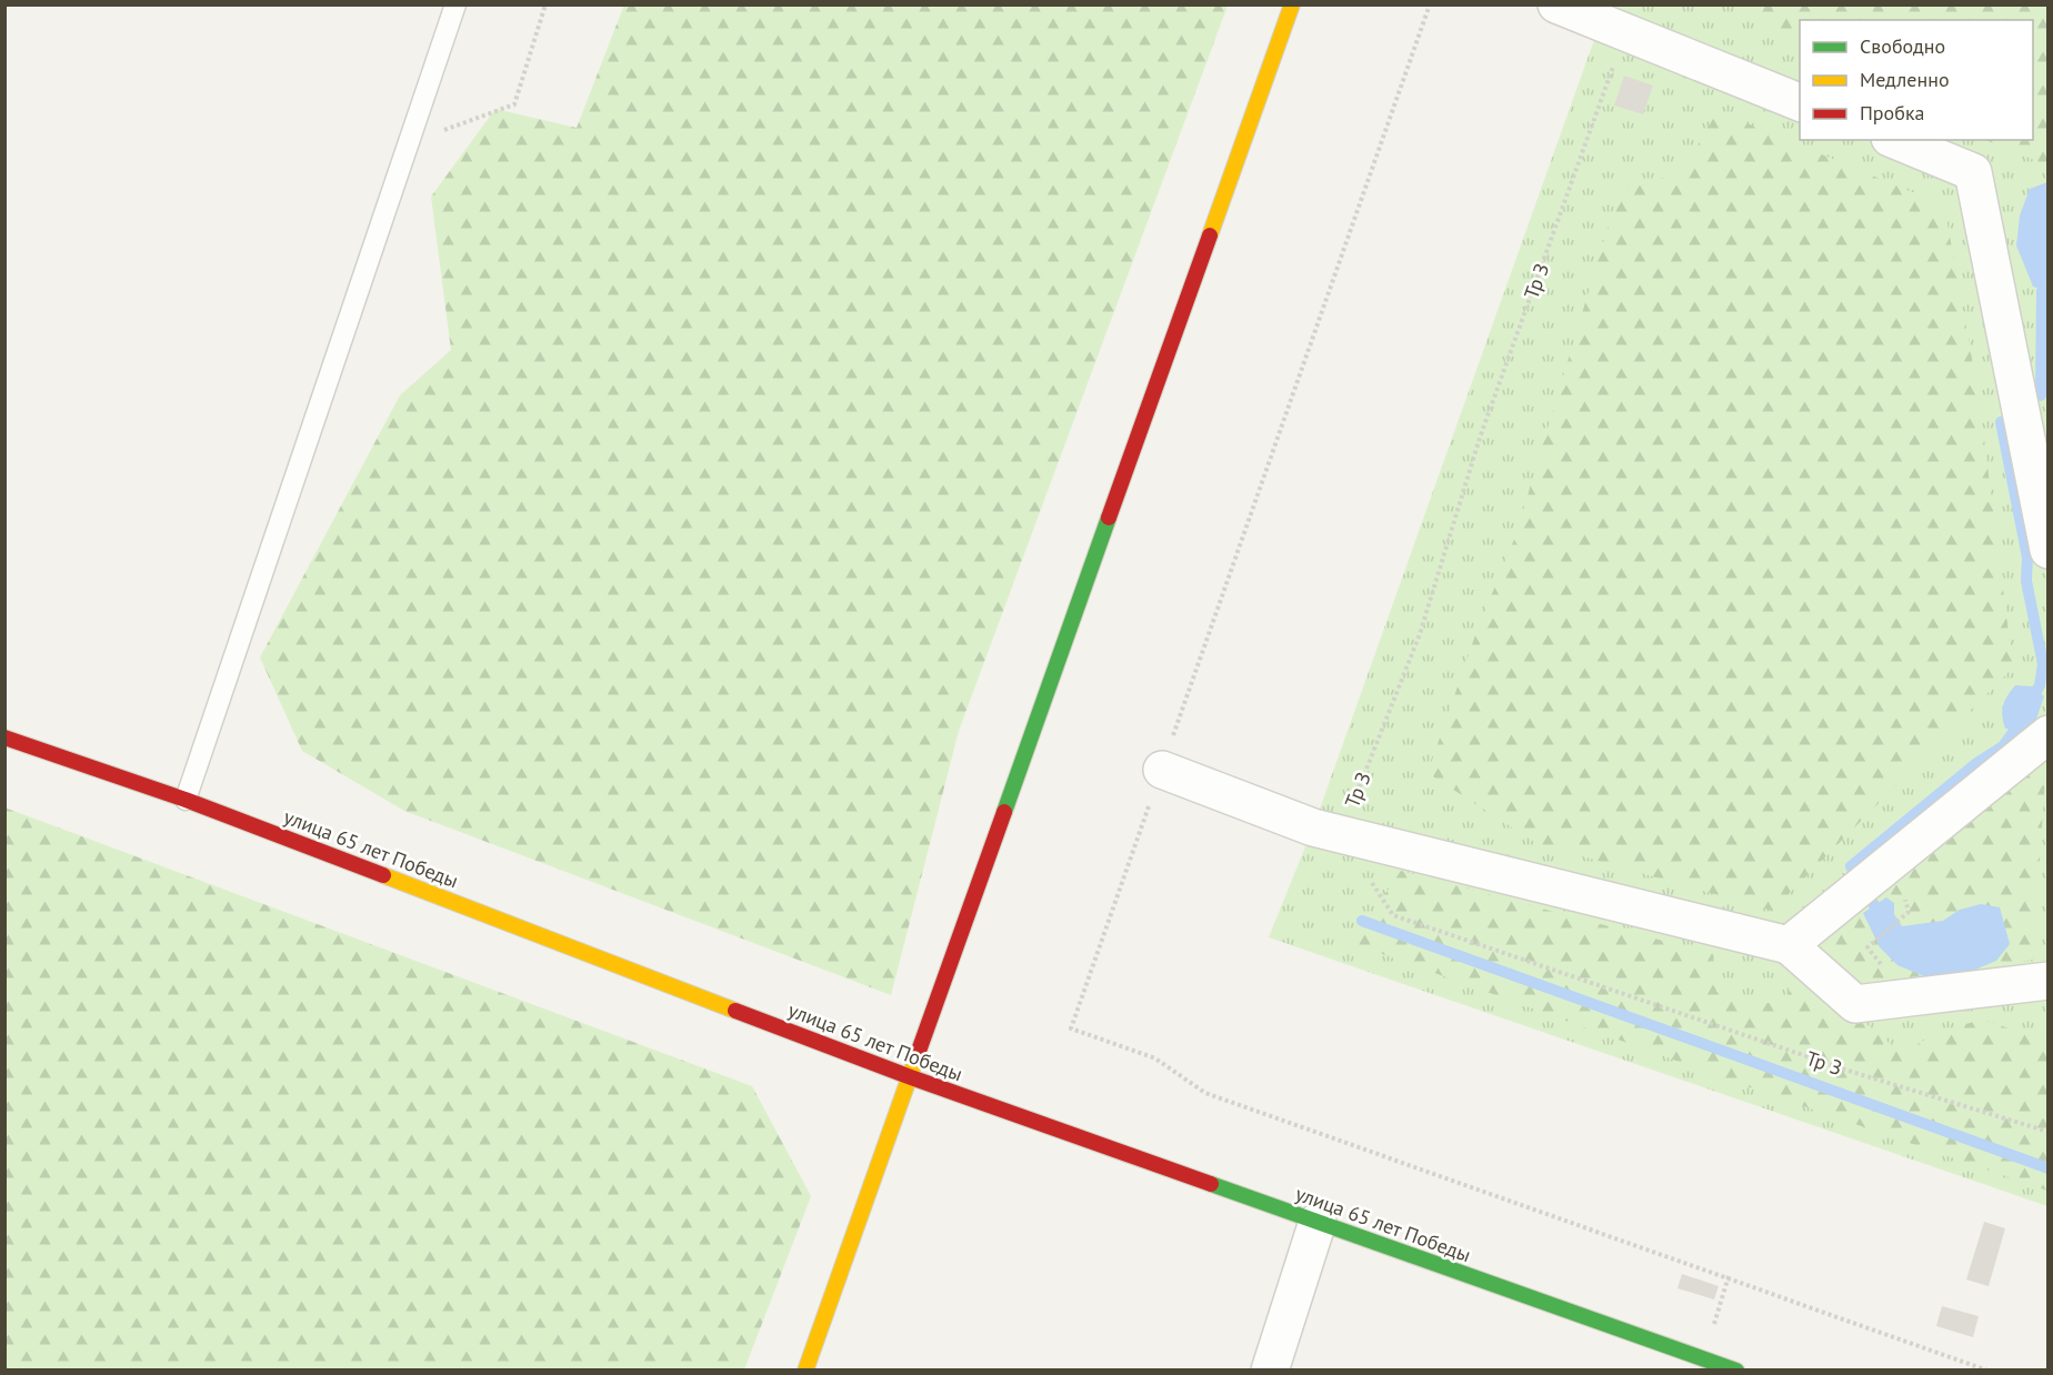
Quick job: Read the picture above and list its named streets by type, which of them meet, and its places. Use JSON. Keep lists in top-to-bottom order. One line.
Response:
{"streets":{"street":["улица 65 лет Победы"],"path":["Тр З"]},"legend":["Свободно","Медленно","Пробка"]}
